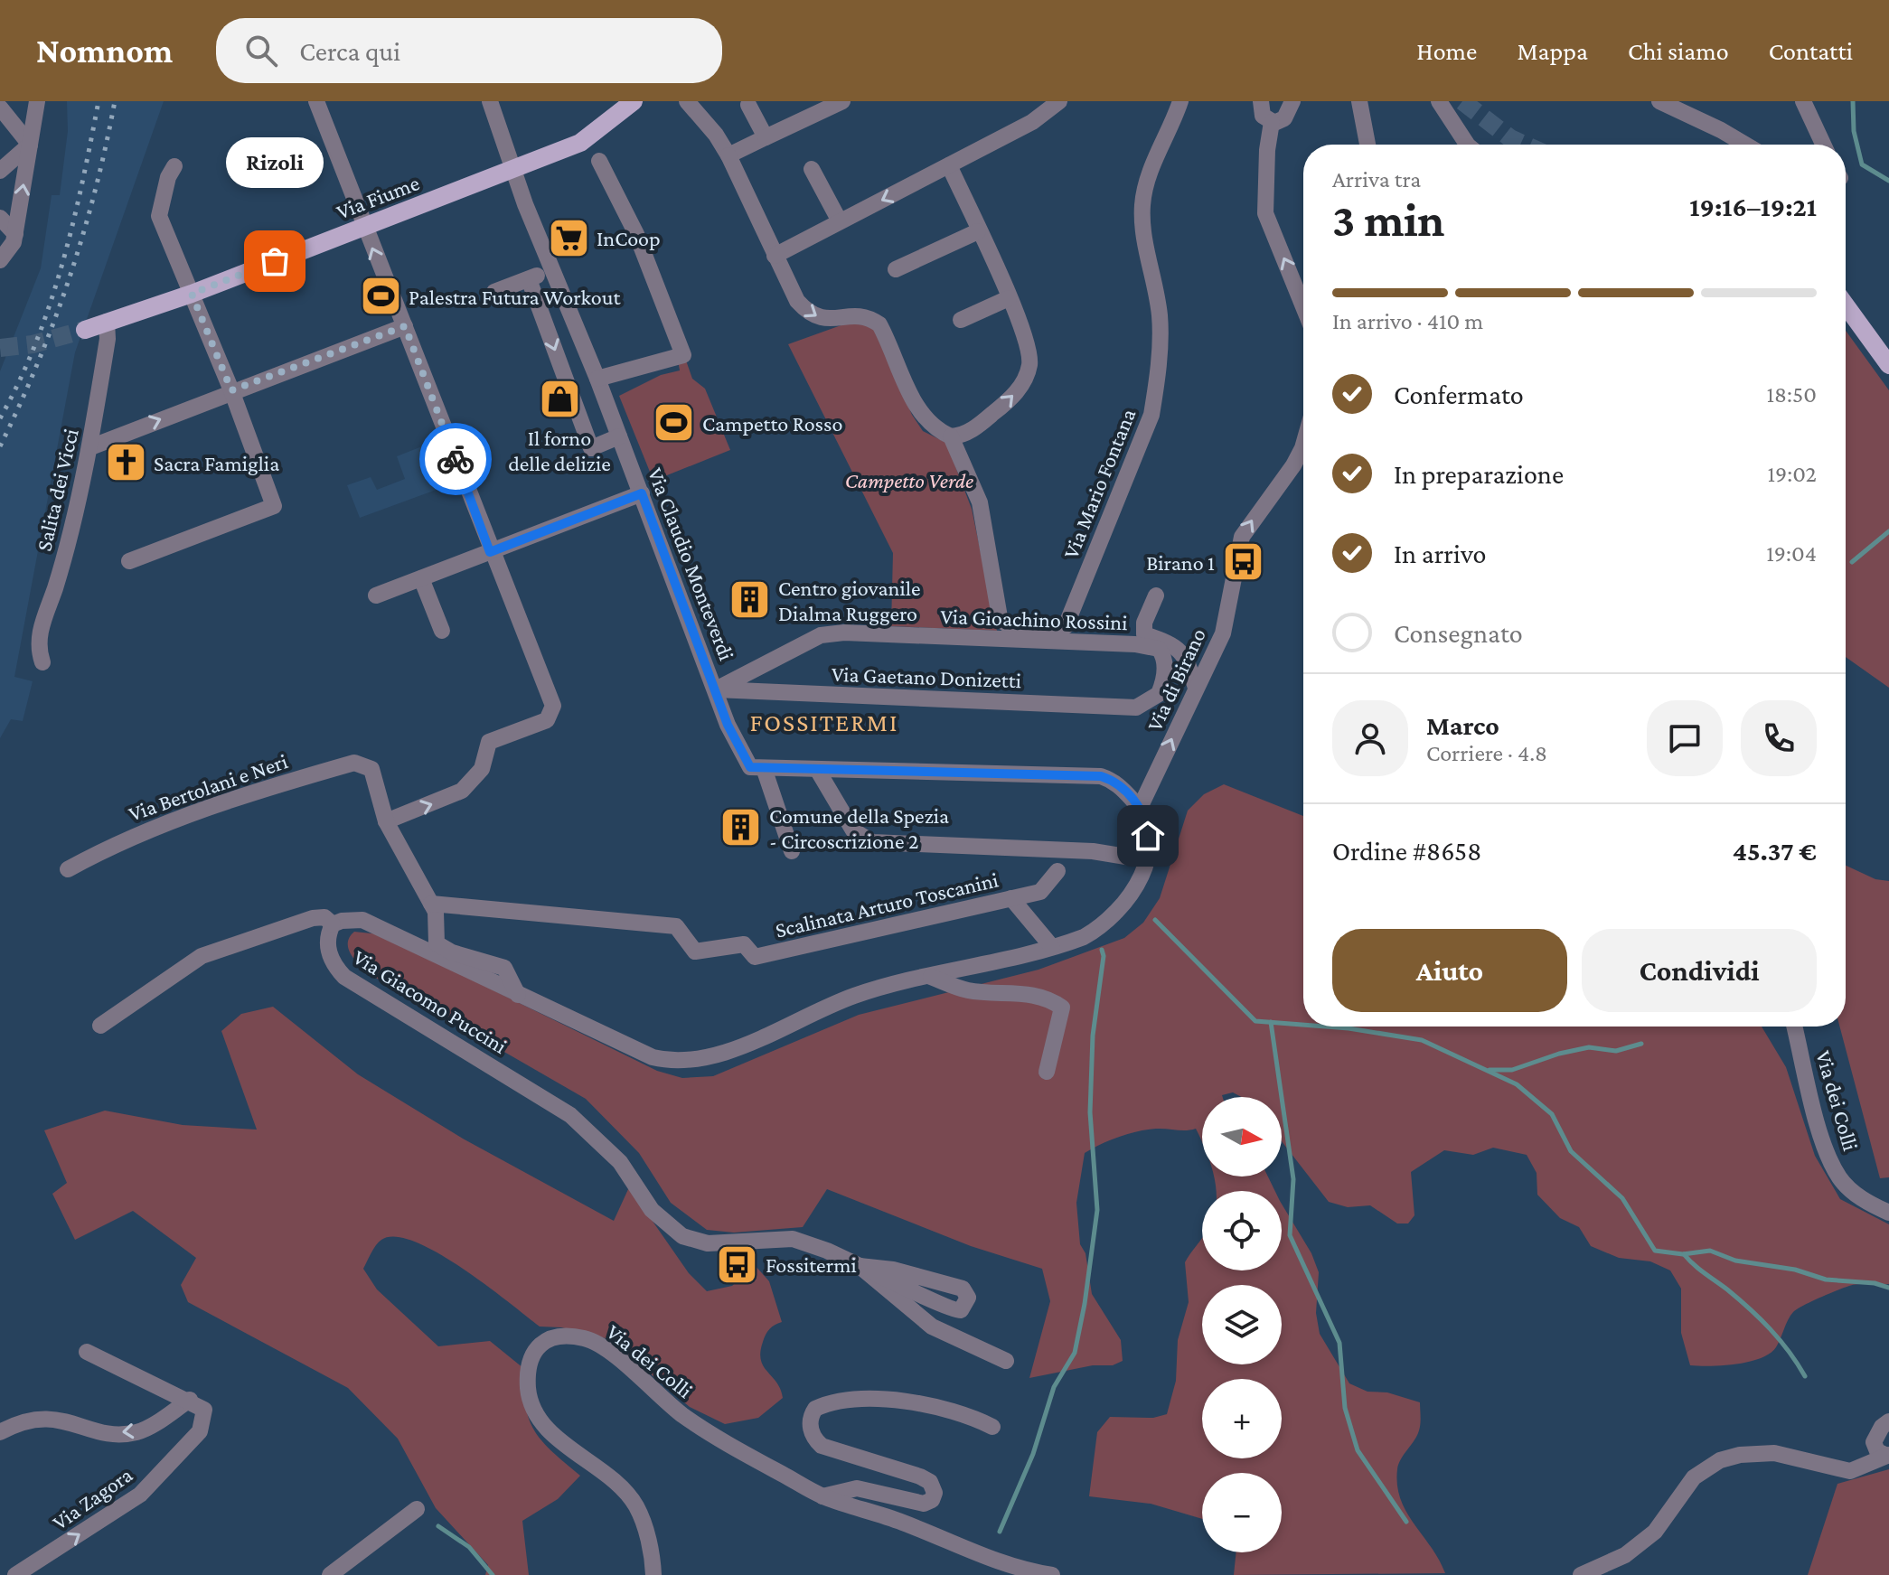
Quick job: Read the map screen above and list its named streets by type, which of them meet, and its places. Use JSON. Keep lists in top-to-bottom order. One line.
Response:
{"streets":{"main road":["Via Fiume"],"street":["Via Mario Fontana","Salita dei Vicci","Via Claudio Monteverdi","Via Gioachino Rossini","Via Gaetano Donizetti","Via di Birano","Via Bertolani e Neri","Scalinata Arturo Toscanini","Via Giacomo Puccini","Via dei Colli","Via Zagora"]},"crossings":[["Via Fiume","Salita dei Vicci"],["Via Fiume","Via Claudio Monteverdi"],["Via Claudio Monteverdi","Via Gioachino Rossini"],["Via Claudio Monteverdi","Via Gaetano Donizetti"],["Via Gioachino Rossini","Via Gaetano Donizetti"],["Via di Birano","Via Giacomo Puccini"]],"one_way":["Via di Birano","Via Zagora"],"districts":["FOSSITERMI"],"parks":["Campetto Verde"],"places":{"supermarket":["InCoop"],"other":["Rizoli"],"sports":["Palestra Futura Workout","Campetto Rosso"],"shop":["Il forno delle delizie"],"church":["Sacra Famiglia"],"bus stop":["Birano 1","Fossitermi"],"building":["Centro giovanile Dialma Ruggero","Comune della Spezia - Circoscrizione 2"]},"north":"right","page":{"header":"Nomnom","search":"Cerca qui","nav":["Home","Mappa","Chi siamo","Contatti"],"bubble":"Rizoli","heading":["3 min","Arriva tra","19:16–19:21"],"panel":["Marco","Corriere · 4.8","Ordine #8658","45.37 €"],"bar":"In arrivo · 410 m","list":[["Confermato","18:50"],["In preparazione","19:02"],["In arrivo","19:04"],"Consegnato"],"buttons":["Aiuto","Condividi"],"map_buttons":["+","−"]}}
